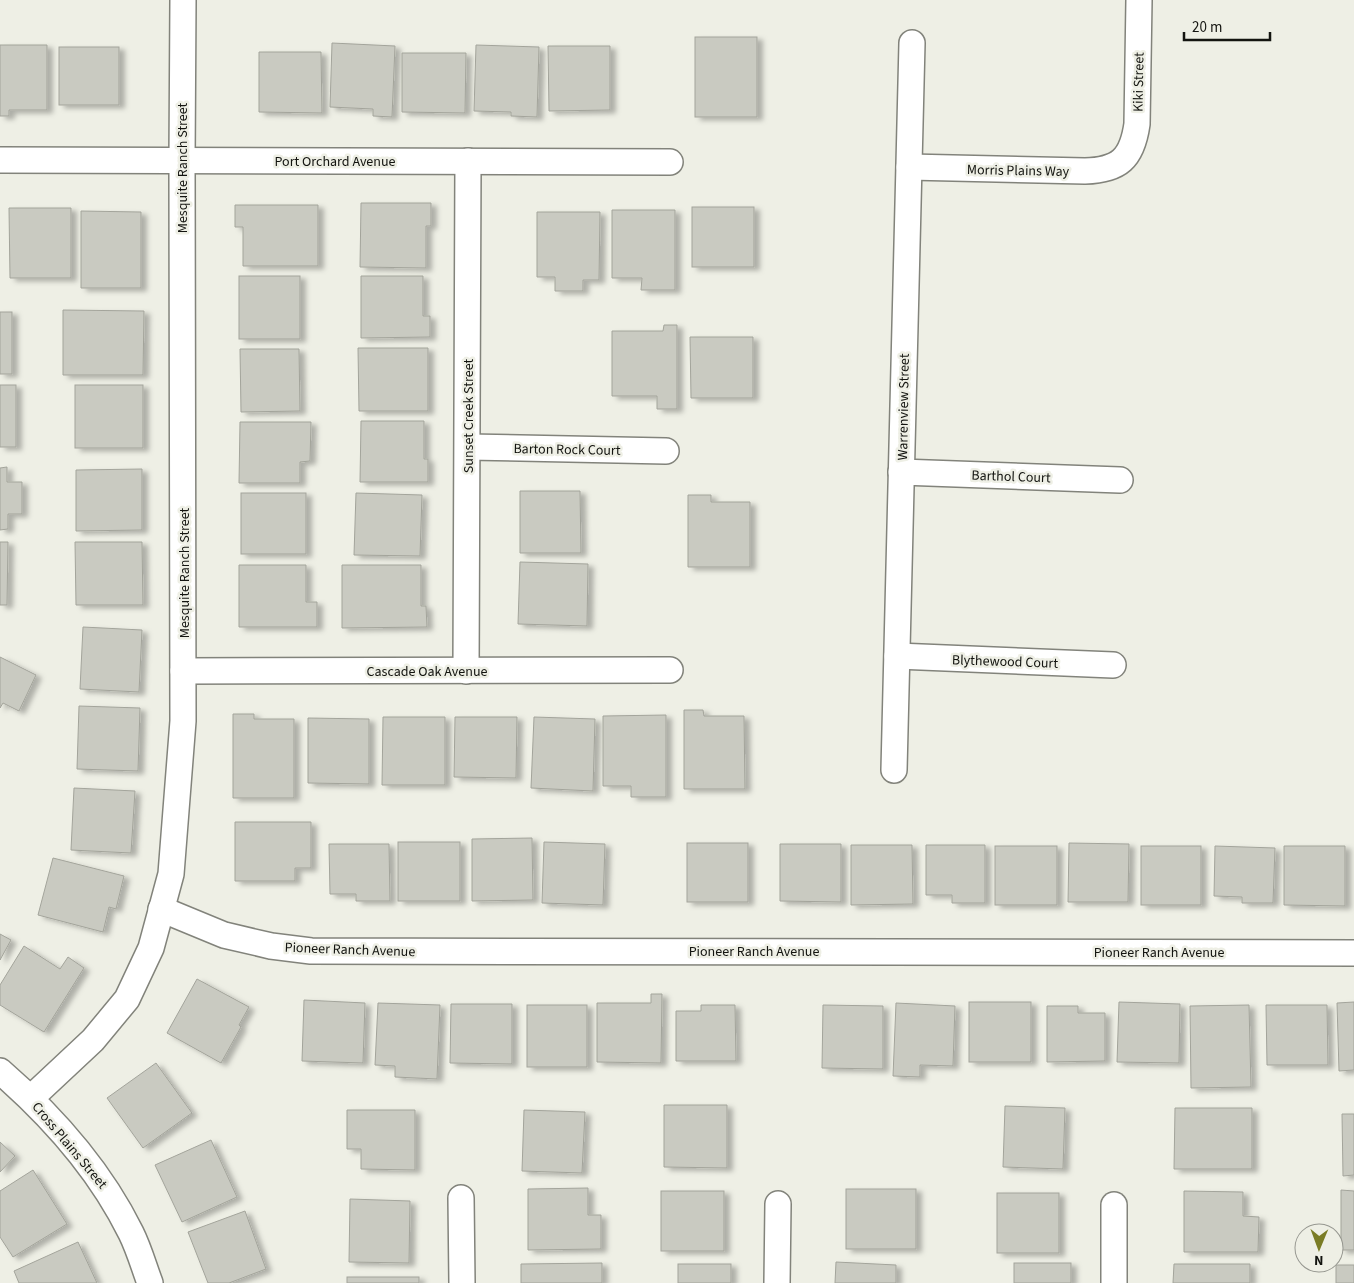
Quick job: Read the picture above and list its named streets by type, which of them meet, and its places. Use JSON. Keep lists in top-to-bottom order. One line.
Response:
{"streets":{"street":["Kiki Street","Port Orchard Avenue","Mesquite Ranch Street","Morris Plains Way","Warrenview Street","Sunset Creek Street","Barton Rock Court","Barthol Court","Blythewood Court","Cascade Oak Avenue","Pioneer Ranch Avenue","Cross Plains Street"]},"crossings":[["Kiki Street","Morris Plains Way"],["Port Orchard Avenue","Mesquite Ranch Street"],["Port Orchard Avenue","Sunset Creek Street"],["Mesquite Ranch Street","Cascade Oak Avenue"],["Mesquite Ranch Street","Pioneer Ranch Avenue"],["Mesquite Ranch Street","Cross Plains Street"],["Morris Plains Way","Warrenview Street"],["Warrenview Street","Barthol Court"],["Warrenview Street","Blythewood Court"],["Sunset Creek Street","Barton Rock Court"],["Sunset Creek Street","Cascade Oak Avenue"]],"scale_bar":"20 m","north":"bottom"}
